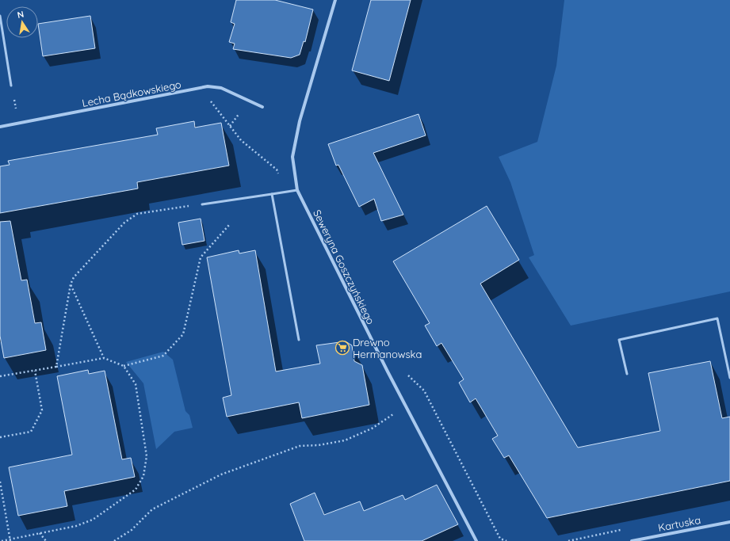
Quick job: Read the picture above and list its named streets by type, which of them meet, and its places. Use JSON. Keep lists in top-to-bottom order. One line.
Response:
{"streets":{"street":["Lecha Bądkowskiego","Seweryna Goszczyńskiego","Kartuska"]},"places":{"supermarket":["Drewno Hermanowska"]},"north":"top"}
